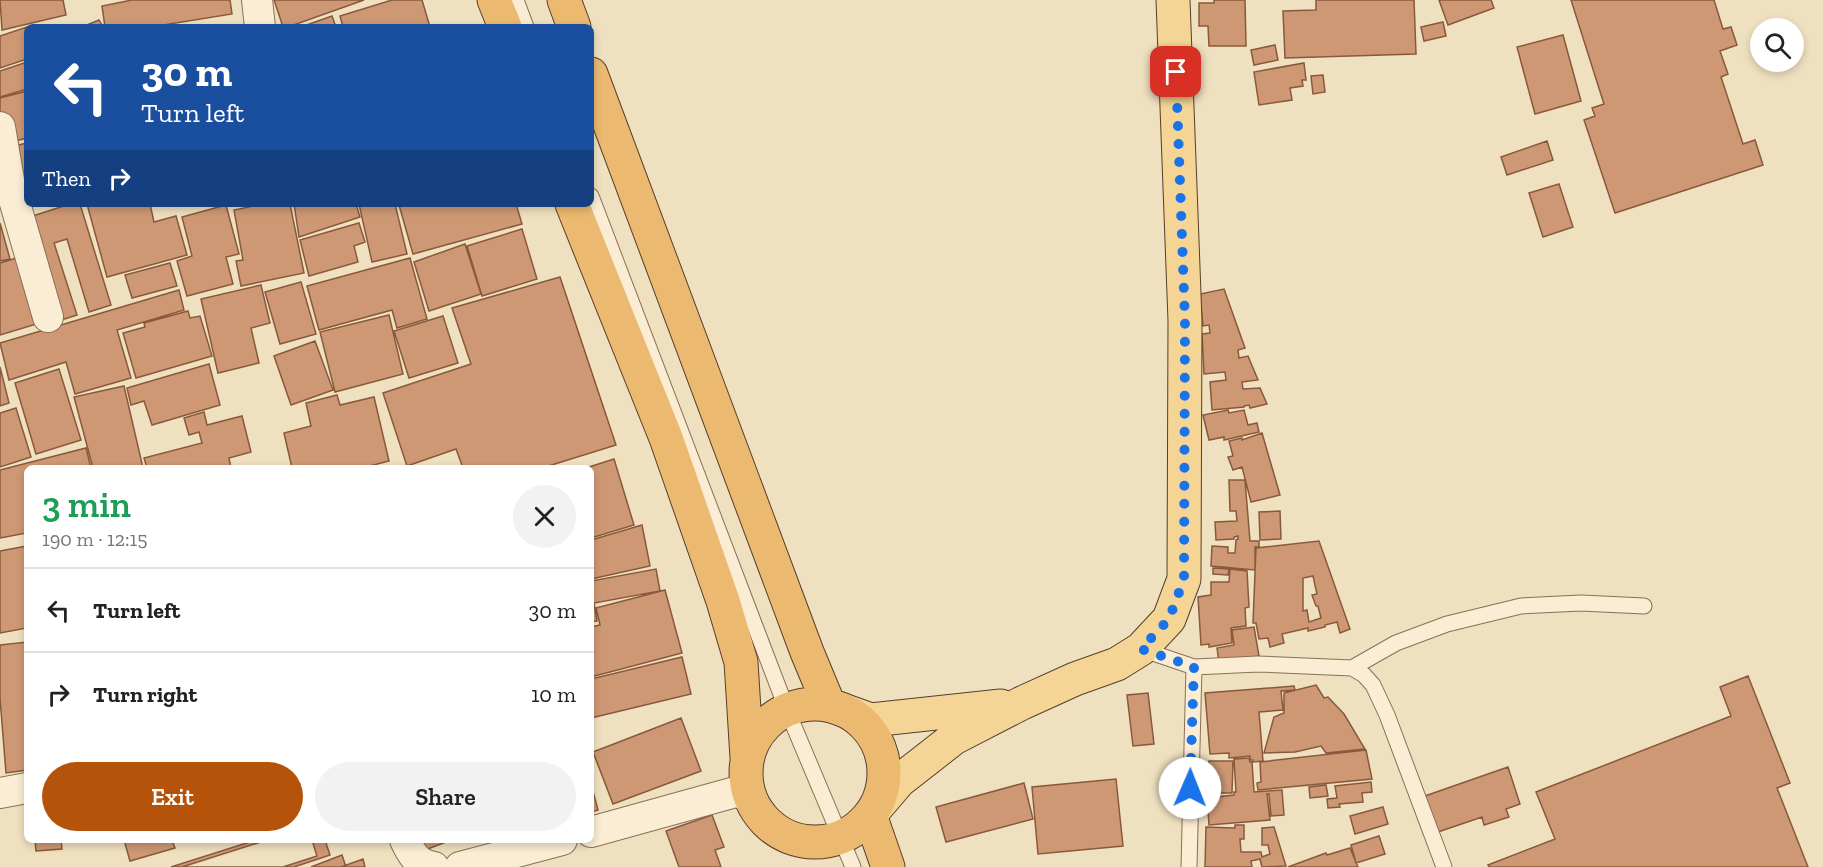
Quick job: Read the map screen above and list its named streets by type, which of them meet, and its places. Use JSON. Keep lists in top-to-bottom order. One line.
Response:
{"page":{"turn":["30 m","Turn left"],"then":"Then","heading":["3 min","190 m · 12:15"],"list":[{"name":"Turn left","value":"30 m"},{"name":"Turn right","value":"10 m"}],"buttons":["Exit","Share"]}}
